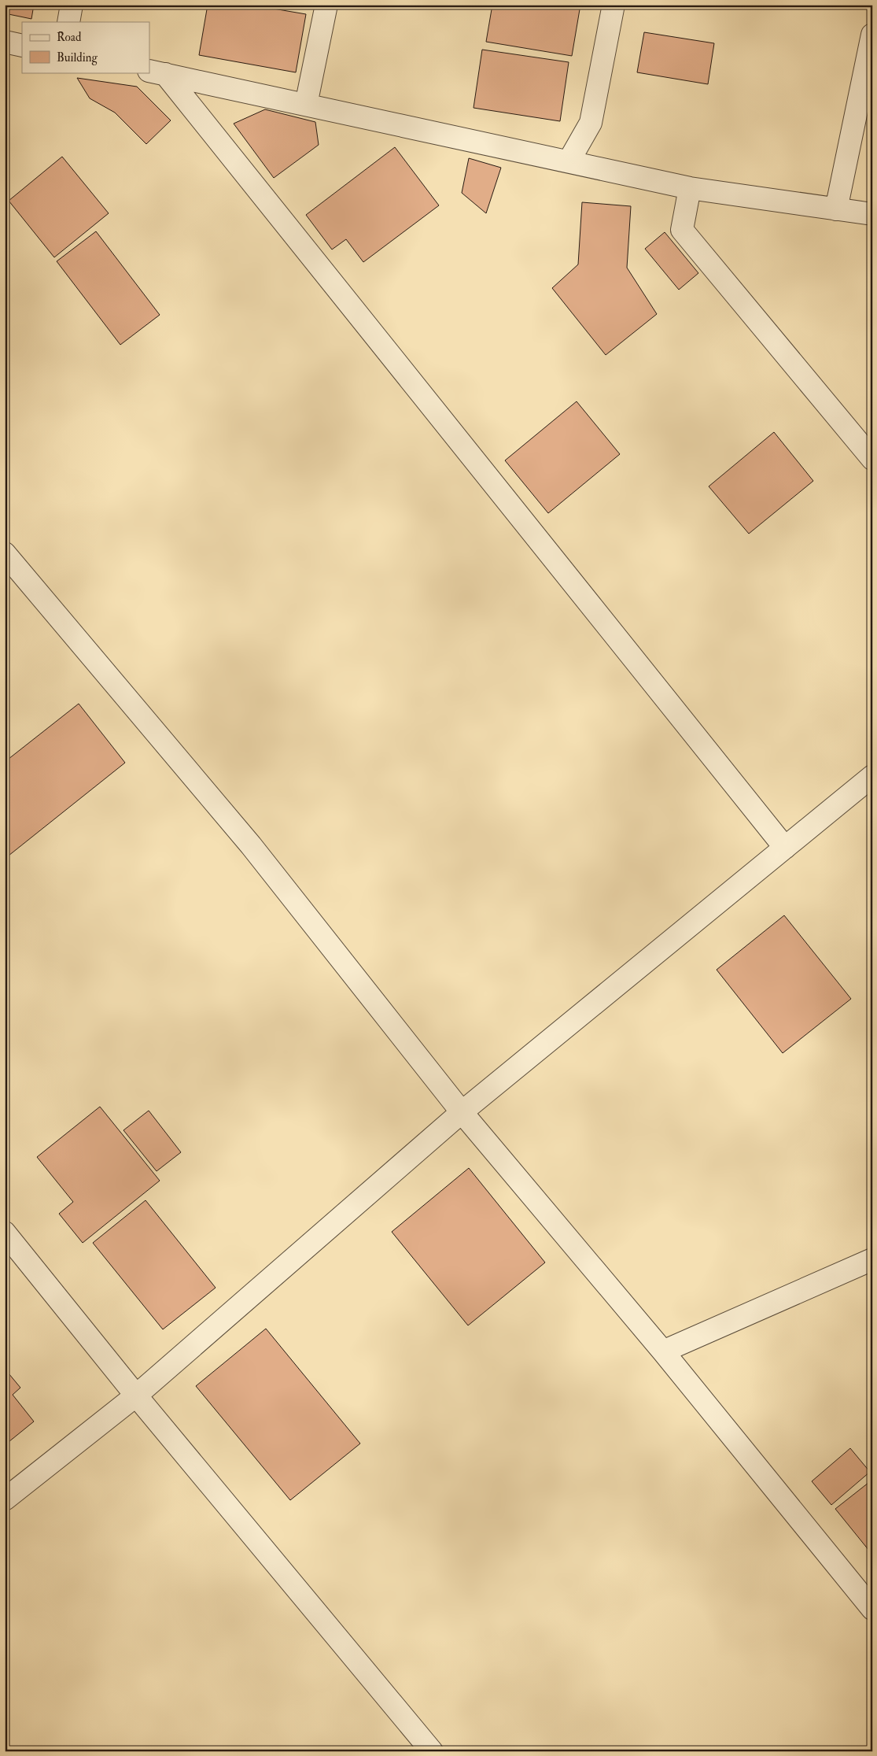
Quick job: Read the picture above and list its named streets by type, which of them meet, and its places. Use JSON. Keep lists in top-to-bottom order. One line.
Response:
{"legend":["Road","Building"]}
